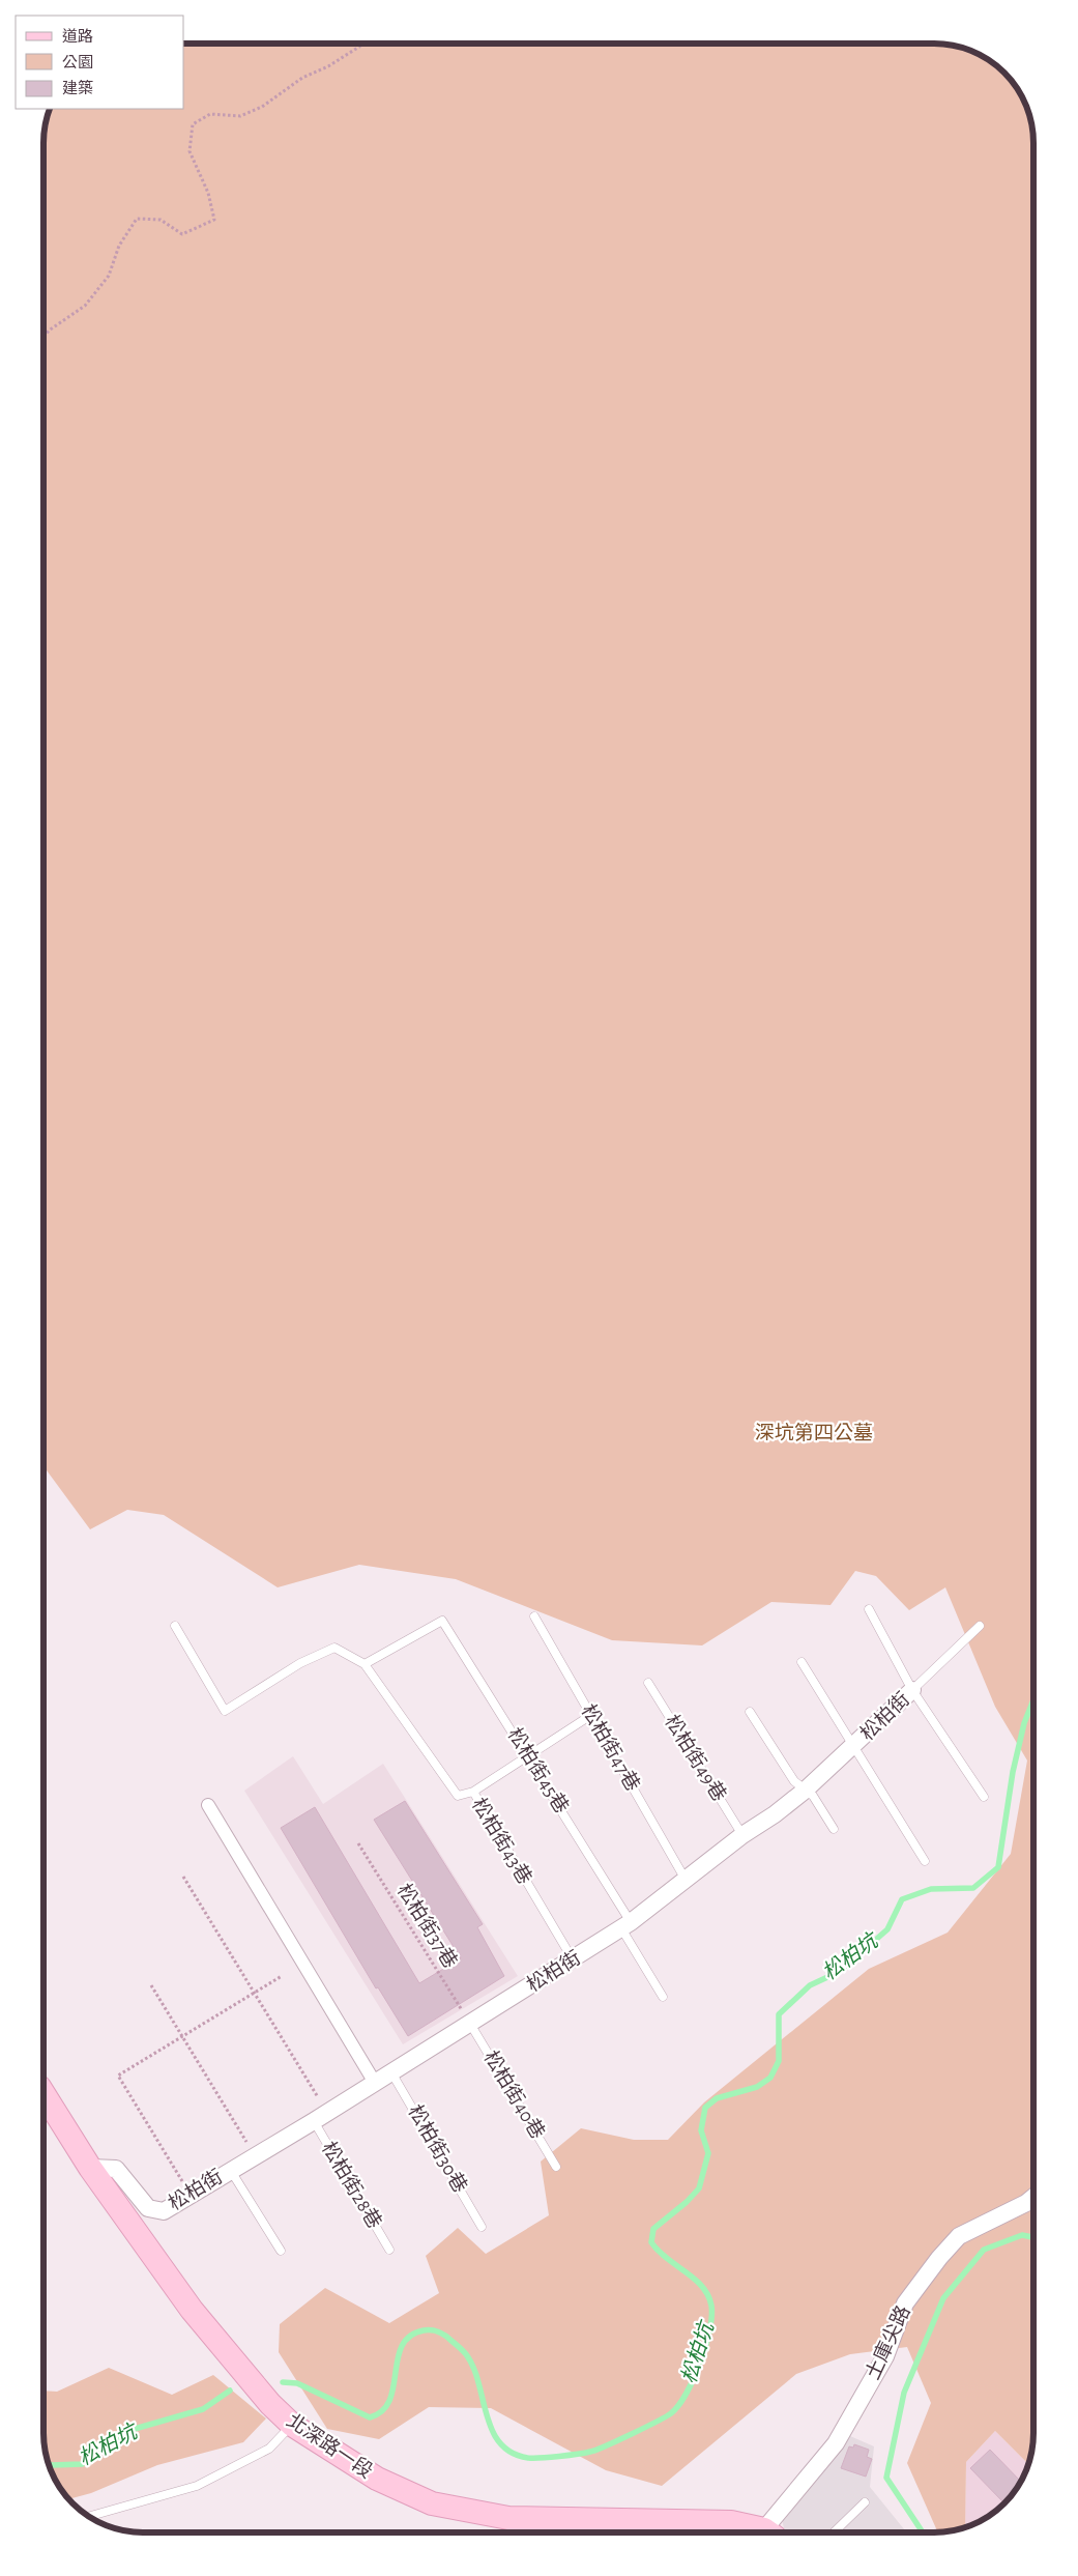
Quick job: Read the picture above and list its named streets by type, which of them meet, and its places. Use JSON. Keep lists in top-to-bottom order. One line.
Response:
{"streets":{"main road":["北深路一段"],"street":["松柏街","土庫尖路"],"lane":["松柏街47巷","松柏街49巷","松柏街45巷","松柏街43巷","松柏街40巷","松柏街30巷","松柏街28巷"],"path":["松柏街37巷"]},"crossings":[["松柏街","松柏街47巷"],["松柏街","松柏街49巷"],["松柏街","松柏街45巷"],["松柏街","松柏街43巷"],["松柏街","松柏街37巷"],["松柏街","松柏街40巷"],["松柏街","松柏街30巷"],["松柏街","松柏街28巷"],["松柏街","北深路一段"],["松柏街45巷","松柏街43巷"],["松柏街37巷","松柏街40巷"]],"water":["松柏坑"],"parks":["深坑第四公墓"],"legend":["道路","公園","建築"]}
